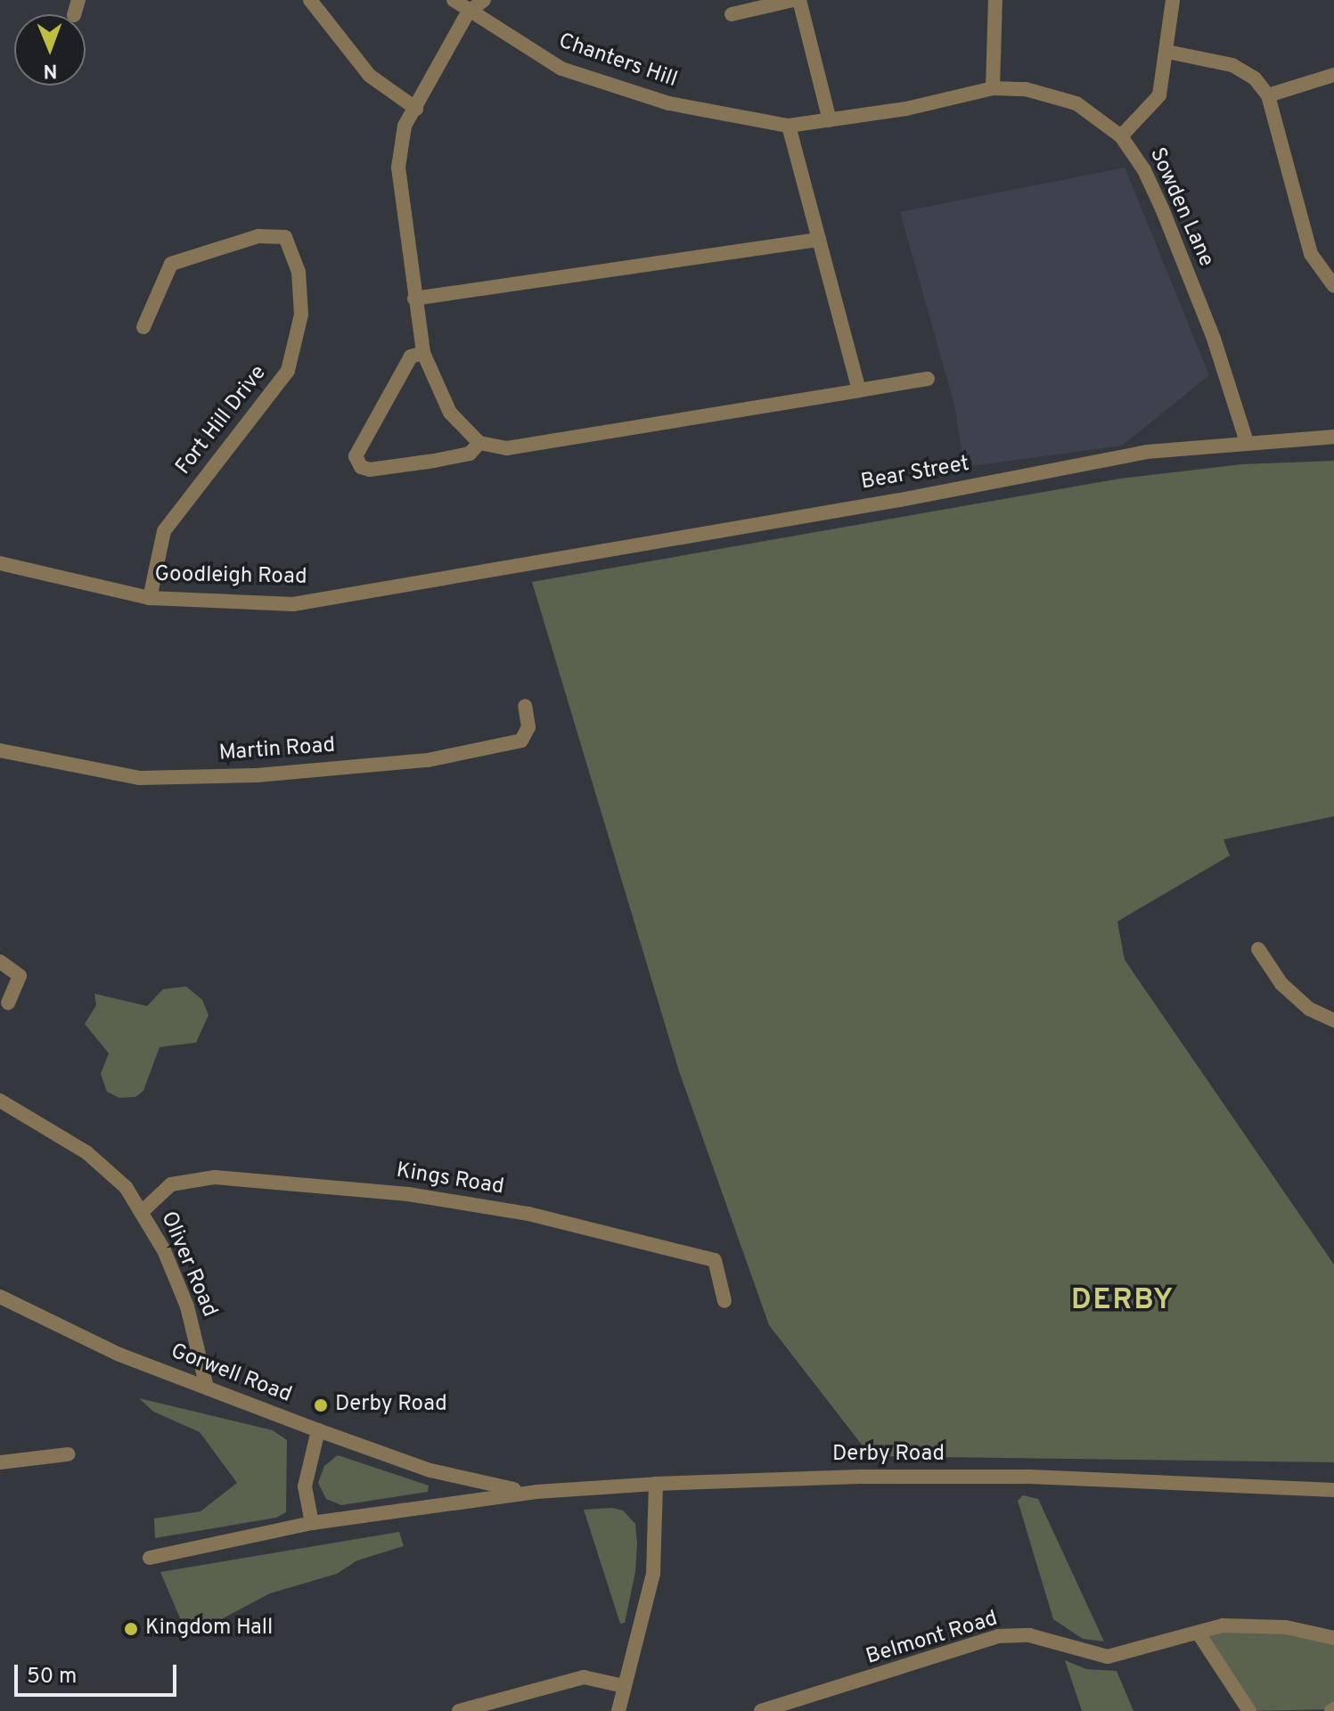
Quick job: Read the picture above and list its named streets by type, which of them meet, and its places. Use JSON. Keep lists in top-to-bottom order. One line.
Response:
{"streets":{"street":["Chanters Hill","Sowden Lane","Fort Hill Drive","Bear Street","Goodleigh Road","Martin Road","Kings Road","Oliver Road","Gorwell Road","Derby Road","Belmont Road"]},"crossings":[["Chanters Hill","Sowden Lane"],["Sowden Lane","Bear Street"],["Fort Hill Drive","Goodleigh Road"],["Bear Street","Goodleigh Road"],["Kings Road","Oliver Road"],["Oliver Road","Gorwell Road"],["Gorwell Road","Derby Road"]],"districts":["DERBY"],"places":["Derby Road","Kingdom Hall"],"scale_bar":"50 m","north":"bottom"}
